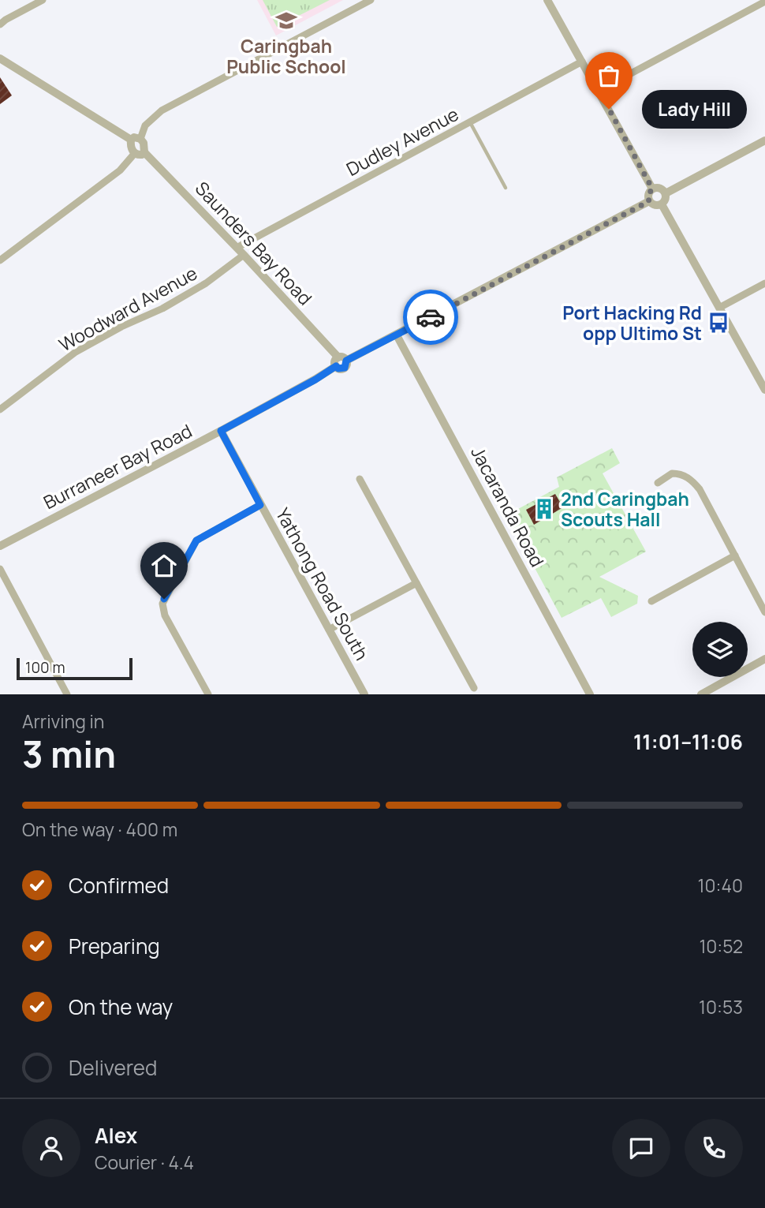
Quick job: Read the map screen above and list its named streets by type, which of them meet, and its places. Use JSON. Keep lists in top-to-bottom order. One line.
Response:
{"streets":{"street":["Dudley Avenue","Saunders Bay Road","Woodward Avenue","Burraneer Bay Road","Jacaranda Road","Yathong Road South"]},"crossings":[["Dudley Avenue","Saunders Bay Road"],["Saunders Bay Road","Woodward Avenue"],["Saunders Bay Road","Burraneer Bay Road"],["Burraneer Bay Road","Jacaranda Road"],["Burraneer Bay Road","Yathong Road South"]],"places":{"school or university":["Caringbah Public School"],"other":["Lady Hill"],"bus stop":["Port Hacking Rd opp Ultimo St"],"building":["2nd Caringbah Scouts Hall"]},"scale_bar":"100 m","page":{"bubble":"Lady Hill","scale":"100 m","heading":["3 min","Arriving in","11:01–11:06"],"panel":["Alex","Courier · 4.4"],"bar":"On the way · 400 m","list":[["Confirmed","10:40"],["Preparing","10:52"],["On the way","10:53"],"Delivered"]}}
